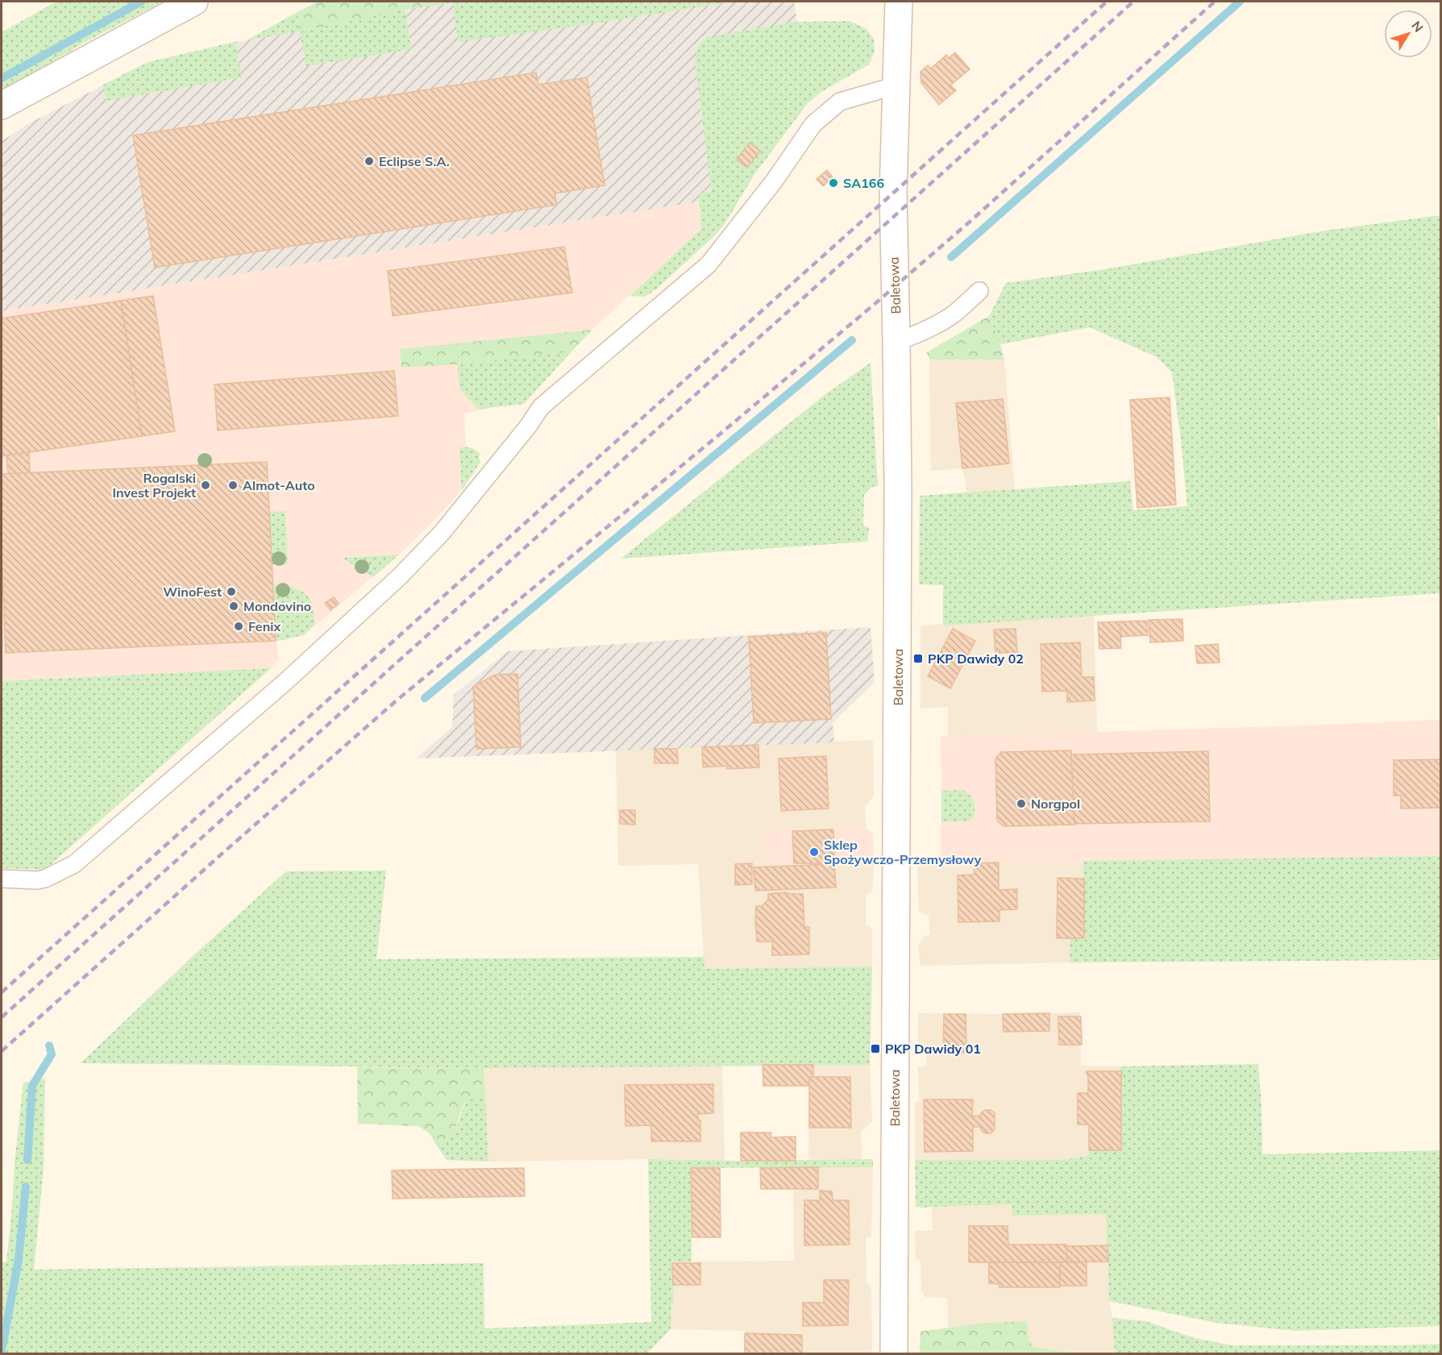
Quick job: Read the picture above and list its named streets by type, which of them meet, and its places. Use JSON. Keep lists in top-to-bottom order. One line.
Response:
{"streets":{"street":["Baletowa"]},"places":{"other":["Eclipse S.A.","SA166","Rogalski Invest Projekt","Almot-Auto","WinoFest","Mondovino","Fenix","Norgpol","Sklep Spożywczo-Przemysłowy"],"transit":["PKP Dawidy 02","PKP Dawidy 01"]},"north":"top right"}
